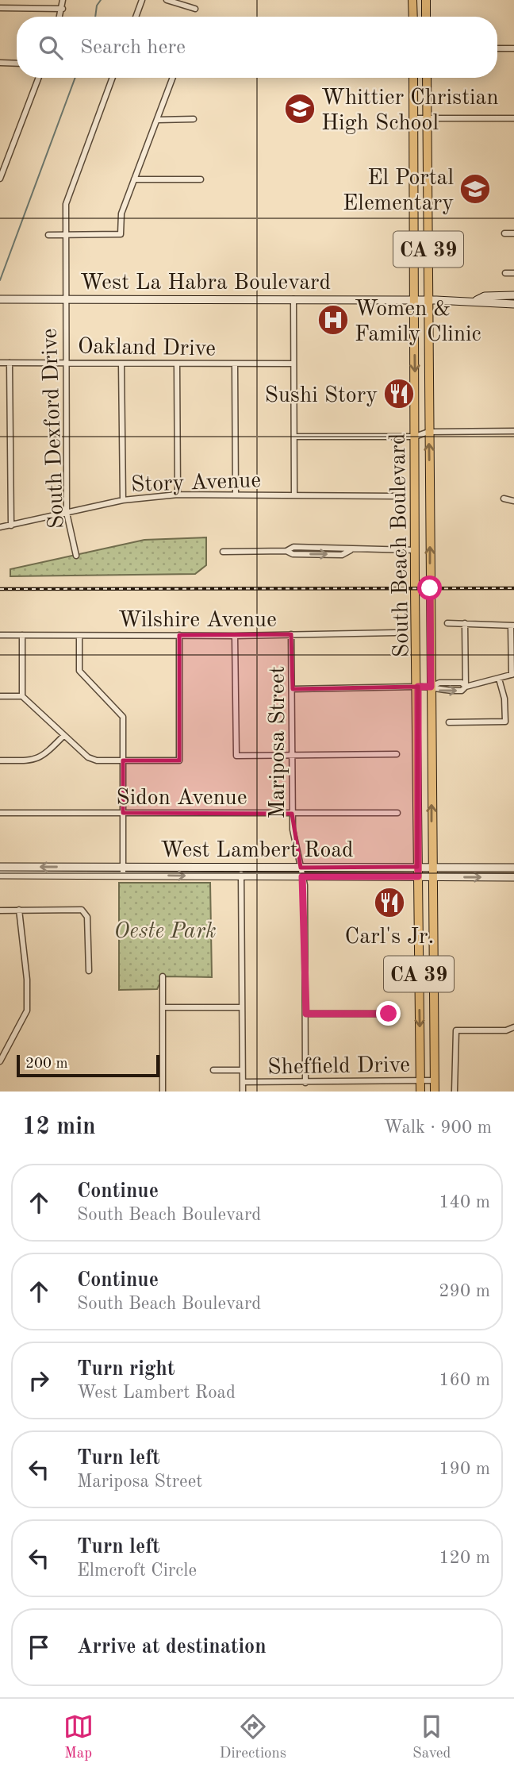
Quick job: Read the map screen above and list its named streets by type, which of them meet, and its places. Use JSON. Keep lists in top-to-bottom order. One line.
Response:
{"streets":{"main road":["CA 39","West La Habra Boulevard","South Beach Boulevard","West Lambert Road"],"street":["Oakland Drive","South Dexford Drive","Story Avenue","Wilshire Avenue","Mariposa Street","Sidon Avenue","Sheffield Drive"]},"crossings":[["CA 39","West La Habra Boulevard"],["CA 39","South Beach Boulevard"],["West La Habra Boulevard","South Dexford Drive"],["West La Habra Boulevard","South Beach Boulevard"],["Oakland Drive","South Dexford Drive"],["South Dexford Drive","Story Avenue"],["South Beach Boulevard","West Lambert Road"],["South Beach Boulevard","Sheffield Drive"],["Wilshire Avenue","Mariposa Street"],["Mariposa Street","Sidon Avenue"],["Mariposa Street","West Lambert Road"],["Mariposa Street","Sheffield Drive"]],"parks":["Oeste Park"],"places":{"school or university":["Whittier Christian High School","El Portal Elementary"],"hospital":["Women & Family Clinic"],"restaurant":["Sushi Story","Carl's Jr."]},"scale_bar":"200 m","page":{"search":"Search here","scale":"200 m","heading":["12 min","Walk · 900 m"],"list":[["Continue","South Beach Boulevard","140 m"],["Continue","South Beach Boulevard","290 m"],["Turn right","West Lambert Road","160 m"],["Turn left","Mariposa Street","190 m"],["Turn left","Elmcroft Circle","120 m"],"Arrive at destination"],"nav":["Map","Directions","Saved"]}}
